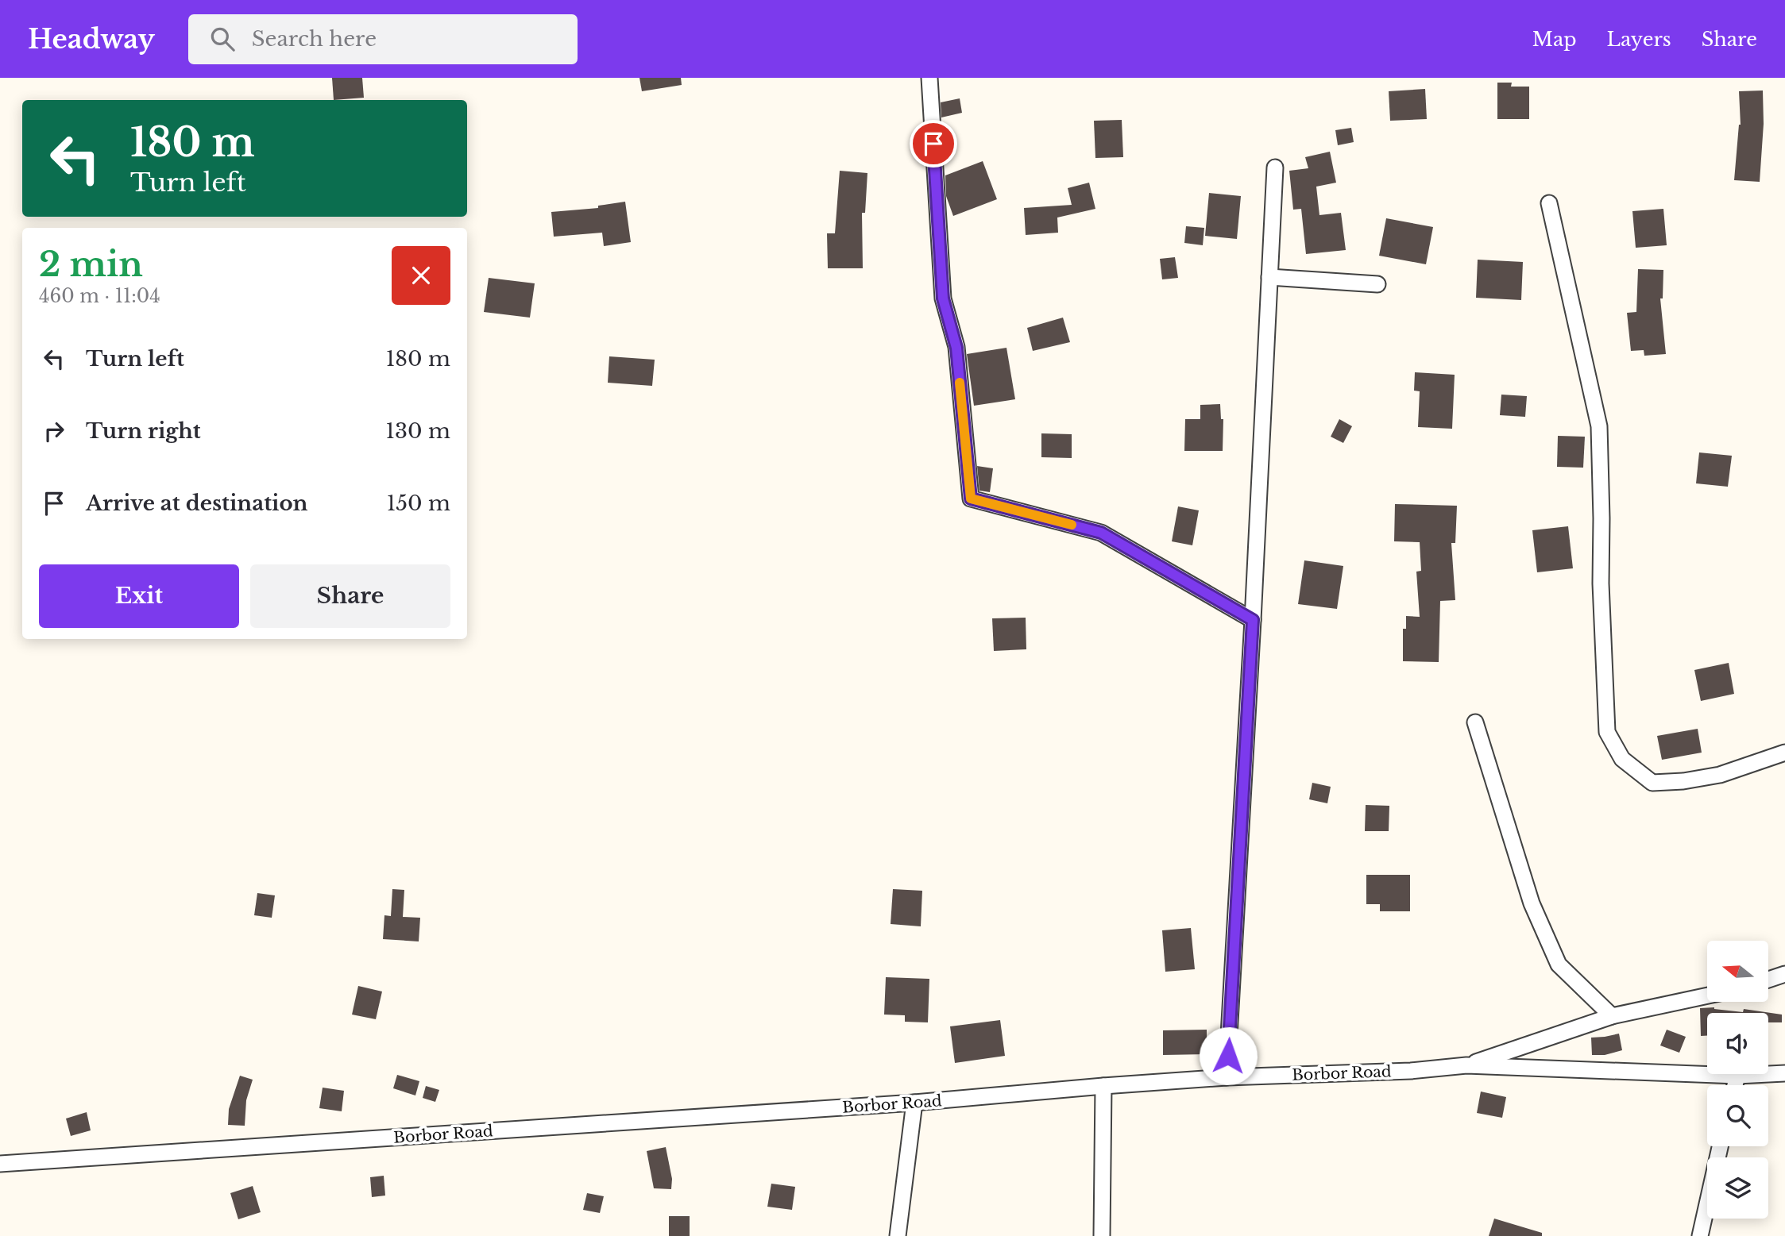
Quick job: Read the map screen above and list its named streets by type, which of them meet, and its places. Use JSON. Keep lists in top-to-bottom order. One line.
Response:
{"streets":{"street":["Borbor Road"]},"north":"left","page":{"header":"Headway","search":"Search here","nav":["Map","Layers","Share"],"turn":["180 m","Turn left"],"heading":["2 min","460 m · 11:04"],"list":[{"name":"Turn left","value":"180 m"},{"name":"Turn right","value":"130 m"},{"name":"Arrive at destination","value":"150 m"}],"buttons":["Exit","Share"]}}
